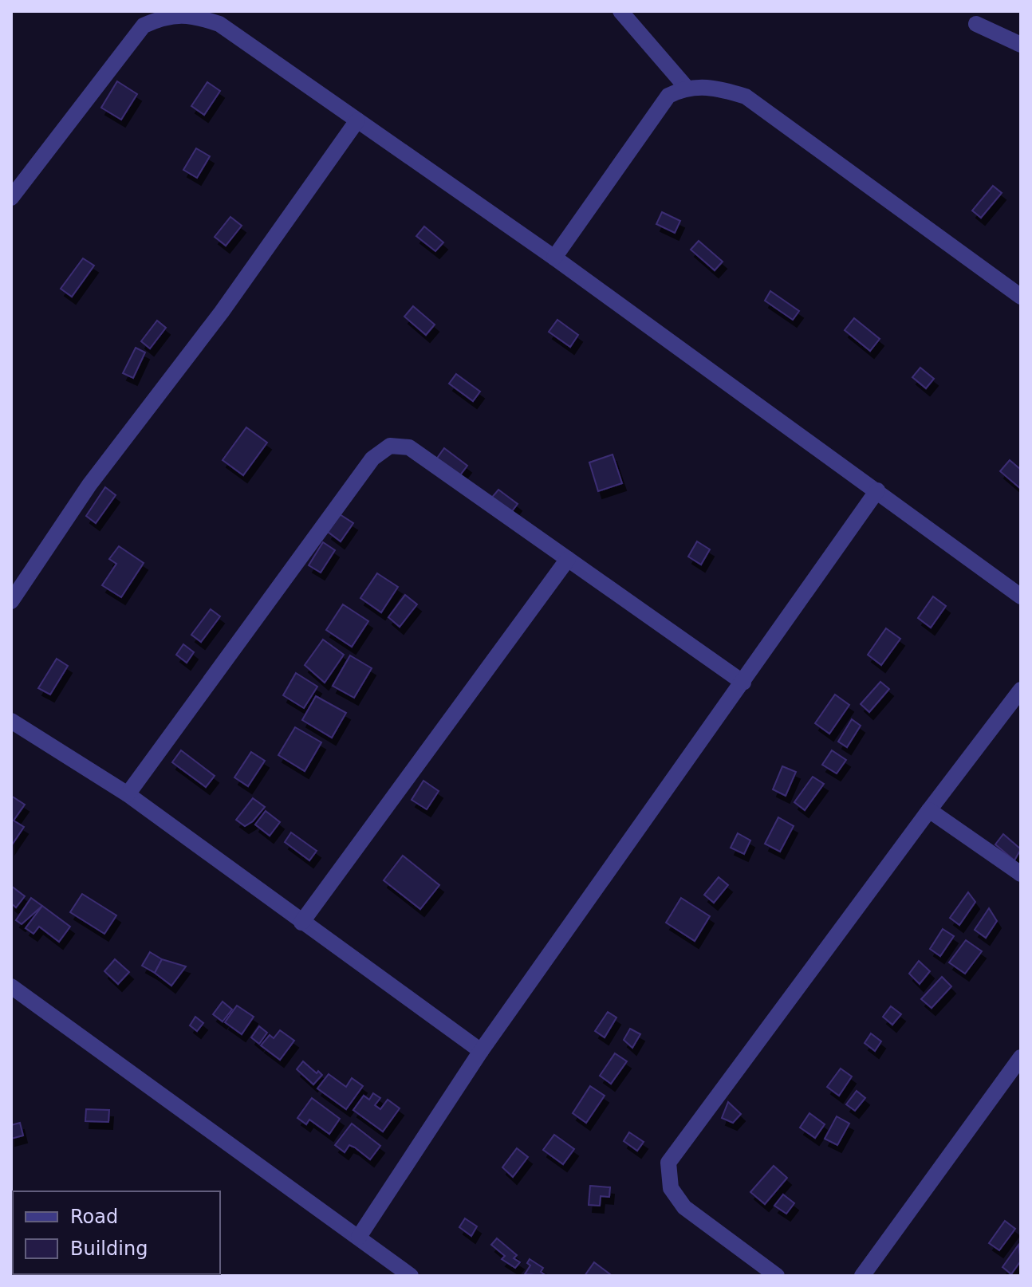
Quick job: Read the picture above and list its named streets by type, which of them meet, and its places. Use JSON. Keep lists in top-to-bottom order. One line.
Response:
{"legend":["Road","Building"]}
